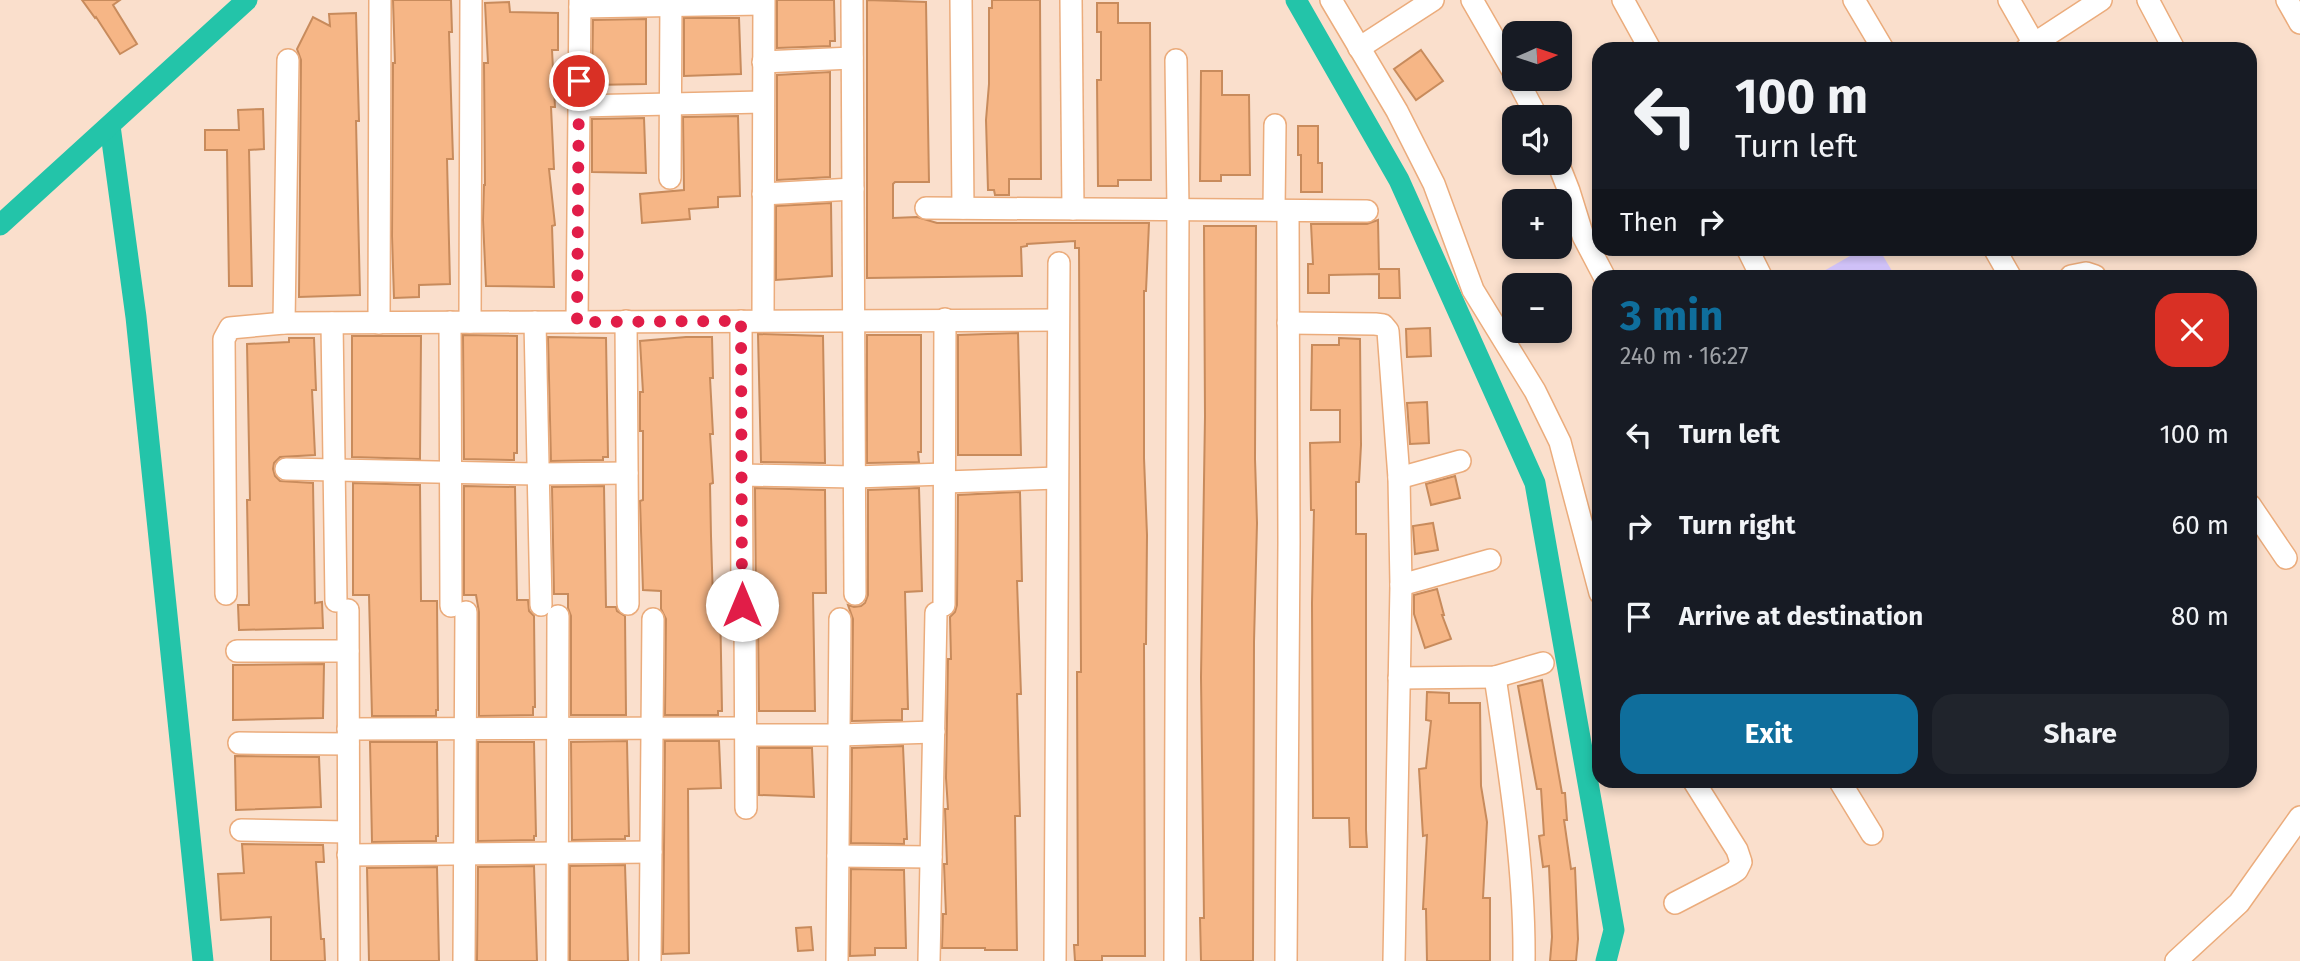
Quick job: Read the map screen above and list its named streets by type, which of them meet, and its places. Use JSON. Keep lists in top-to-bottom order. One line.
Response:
{"north":"right","page":{"map_buttons":["+","−"],"turn":["100 m","Turn left"],"then":"Then","heading":["3 min","240 m · 16:27"],"list":[{"name":"Turn left","value":"100 m"},{"name":"Turn right","value":"60 m"},{"name":"Arrive at destination","value":"80 m"}],"buttons":["Exit","Share"]}}
